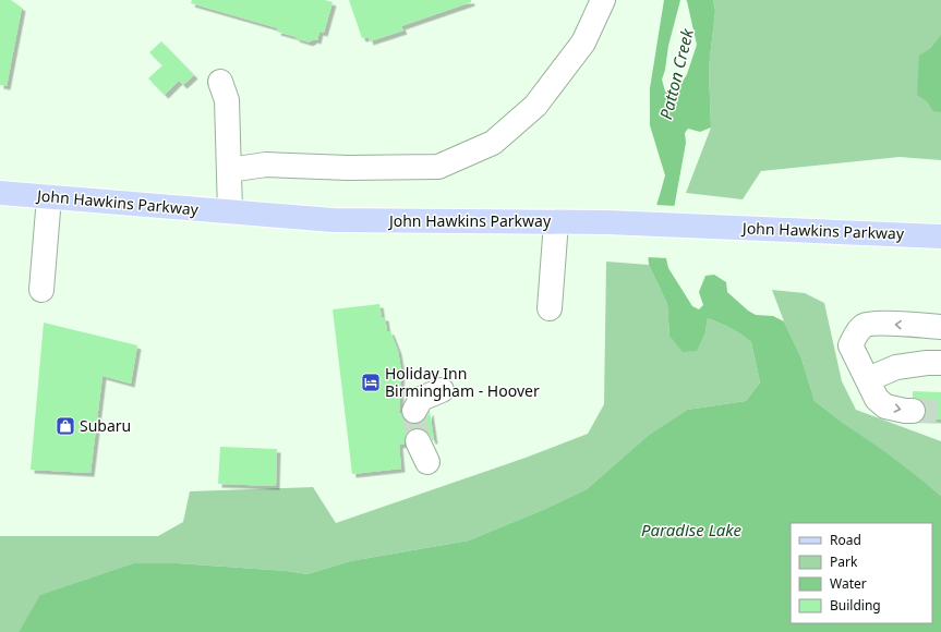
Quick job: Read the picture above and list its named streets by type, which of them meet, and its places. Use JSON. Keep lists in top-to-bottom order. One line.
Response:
{"streets":{"main road":["John Hawkins Parkway"]},"water":["Patton Creek","Paradise Lake"],"places":{"hotel":["Holiday Inn Birmingham - Hoover"],"shop":["Subaru"]},"legend":["Road","Park","Water","Building"]}
